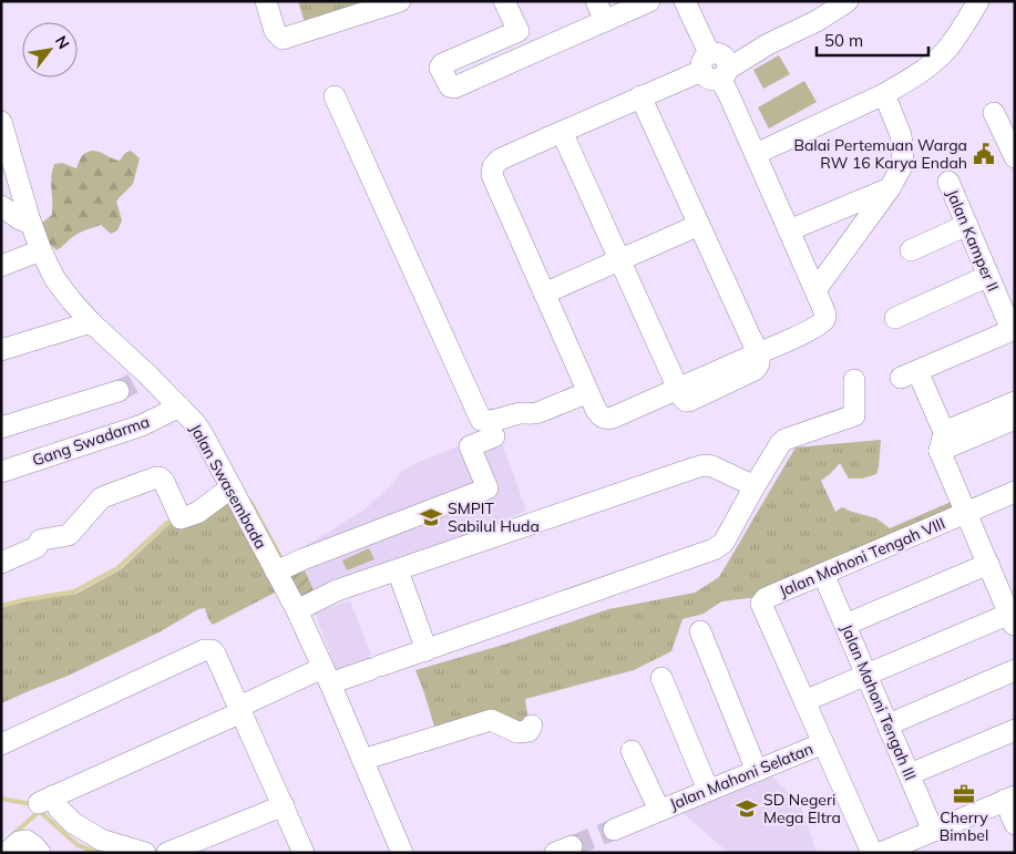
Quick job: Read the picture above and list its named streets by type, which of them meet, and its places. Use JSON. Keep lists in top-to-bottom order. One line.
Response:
{"streets":{"street":["Jalan Kamper II","Gang Swadarma","Jalan Swasembada","Jalan Mahoni Tengah VIII","Jalan Mahoni Tengah III","Jalan Mahoni Selatan"]},"crossings":[["Gang Swadarma","Jalan Swasembada"],["Jalan Mahoni Tengah VIII","Jalan Mahoni Tengah III"],["Jalan Mahoni Tengah VIII","Jalan Mahoni Selatan"]],"places":{"public building":["Balai Pertemuan Warga RW 16 Karya Endah"],"school or university":["SMPIT Sabilul Huda","SD Negeri Mega Eltra"],"office":["Cherry Bimbel"]},"scale_bar":"50 m","north":"top right"}
